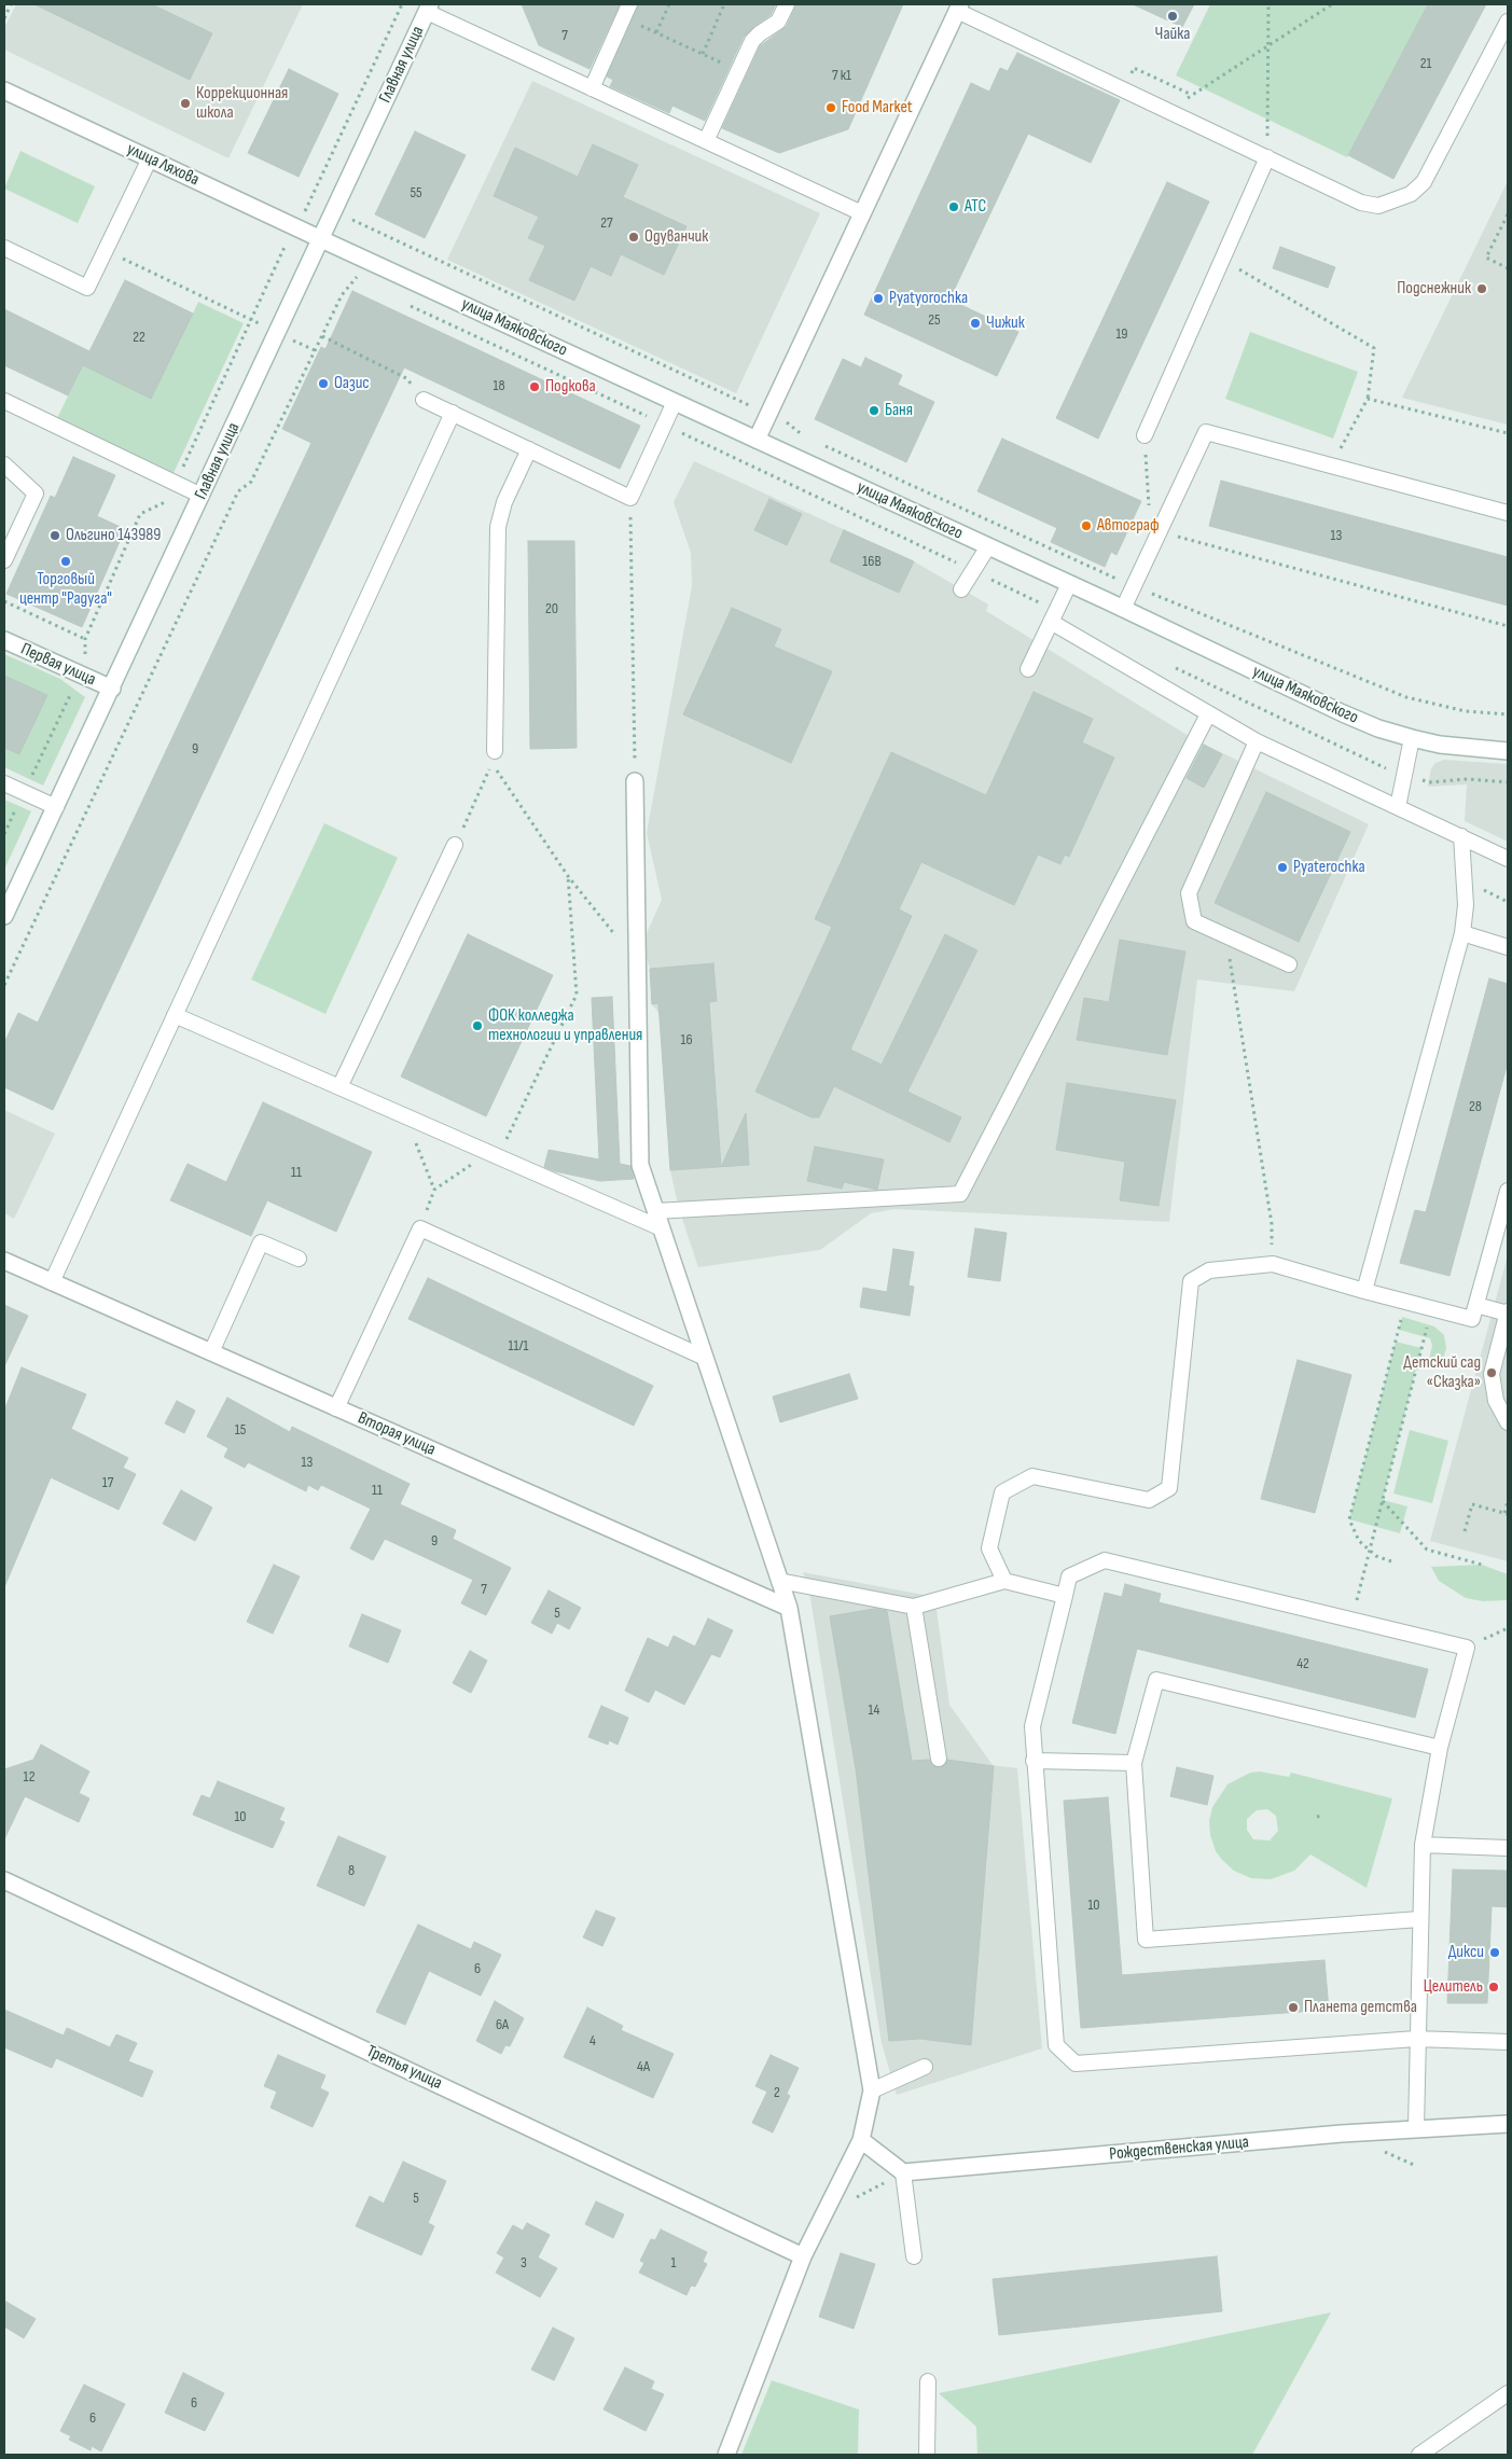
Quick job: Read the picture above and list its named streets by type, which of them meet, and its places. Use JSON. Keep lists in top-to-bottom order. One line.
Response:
{"streets":{"street":["Главная улица","улица Ляхова","улица Маяковского","Первая улица","Вторая улица","Третья улица","Рождественская улица"]},"crossings":[["Главная улица","улица Ляхова"],["Главная улица","улица Маяковского"],["Главная улица","Первая улица"],["улица Ляхова","улица Маяковского"]],"places":["Чайка","Коррекционная школа","Food Market","АТС","Одуванчик","Подснежник","Pyatyorochka","Чижик","Оазис","Подкова","Баня","Автограф","Ольгино 143989","Торговый центр \"Радуга\"","Pyaterochka","ФОК колледжа технологии и управления","Детский сад «Сказка»","Дикси","Целитель","Планета детства"],"house_numbers":["7","21","7 к1","55","27","25","19","22","18","13","16В","20","9","16","28","11","11/1","15","13","17","11","9","7","5","42","14","12","10","8","10","6","6А","4","4А","2","5","3","1","6","6"]}
